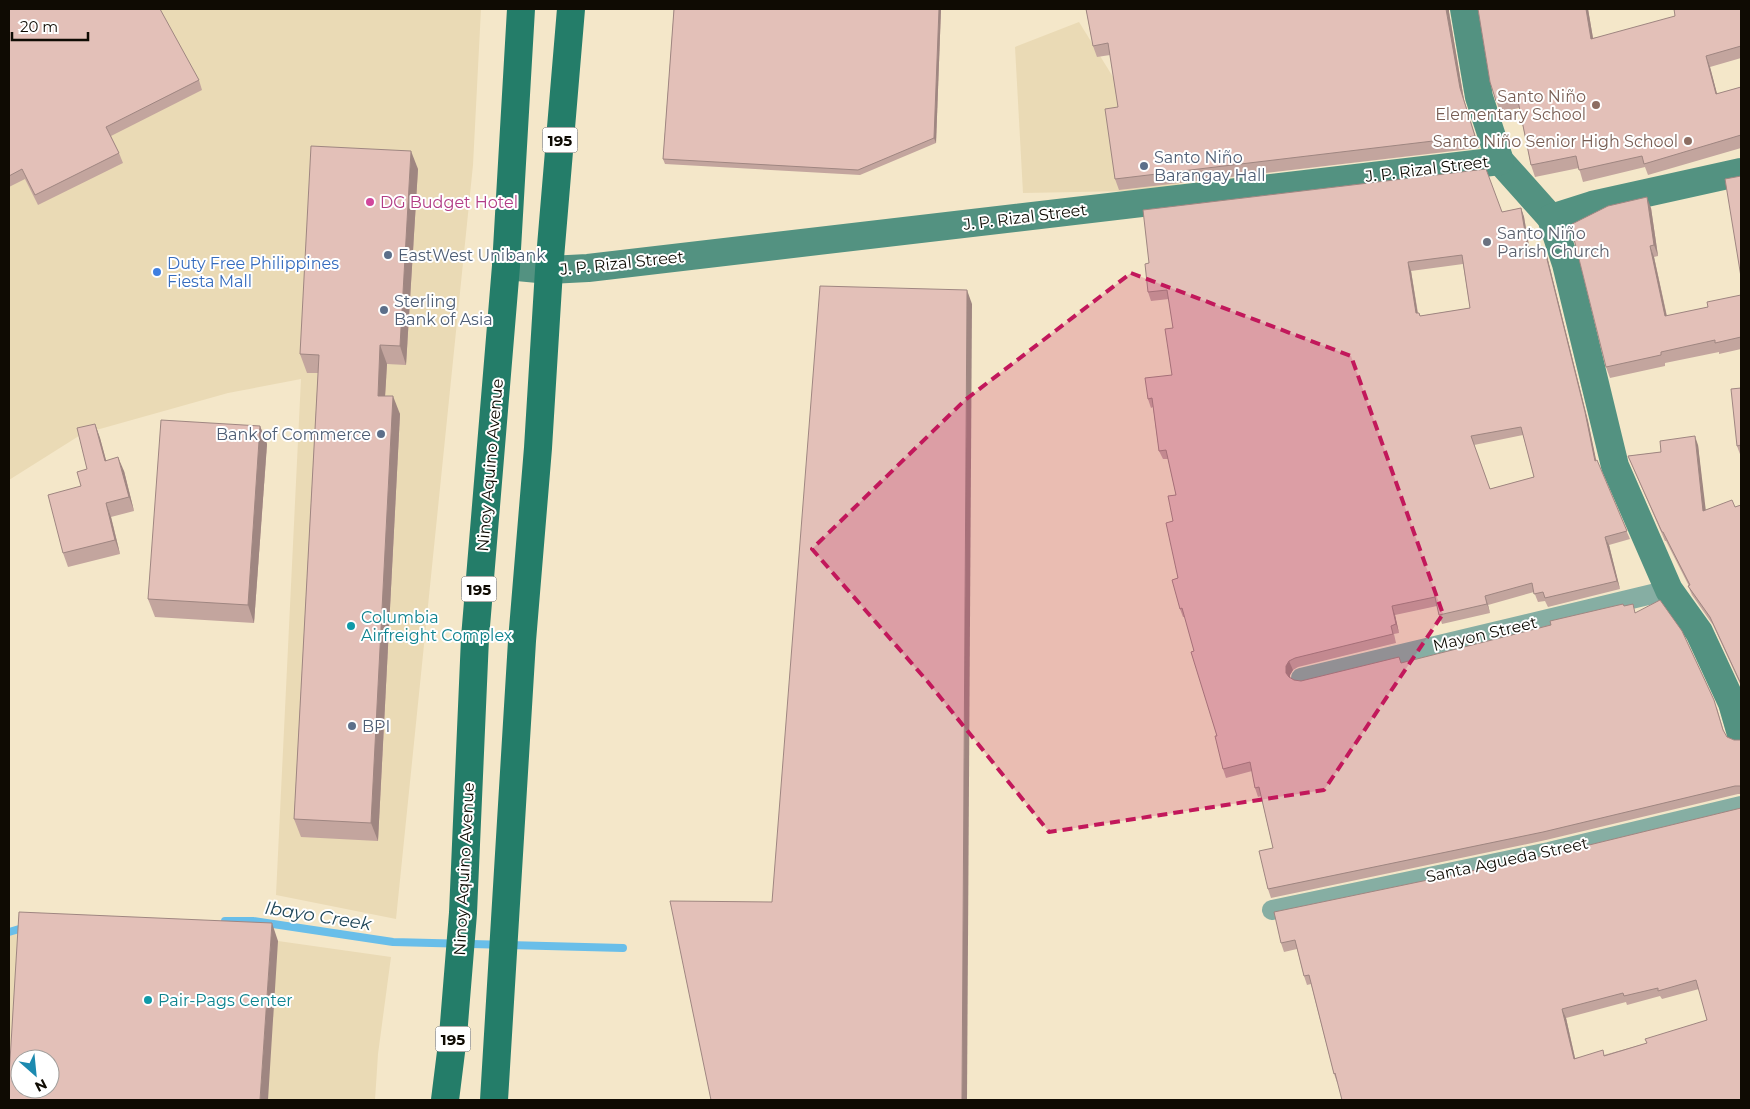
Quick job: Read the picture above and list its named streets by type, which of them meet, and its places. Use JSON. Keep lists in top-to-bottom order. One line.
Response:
{"streets":{"main road":["195","Ninoy Aquino Avenue"],"street":["J. P. Rizal Street","Mayon Street","Santa Agueda Street"]},"crossings":[["195","J. P. Rizal Street"],["J. P. Rizal Street","Ninoy Aquino Avenue"]],"water":["Ibayo Creek"],"places":["Santo Niño Elementary School","Santo Niño Senior High School","Santo Niño Barangay Hall","DG Budget Hotel","Santo Niño Parish Church","EastWest Unibank","Duty Free Philippines Fiesta Mall","Sterling Bank of Asia","Bank of Commerce","Columbia Airfreight Complex","BPI","Pair-Pags Center"],"scale_bar":"20 m","north":"bottom right"}
